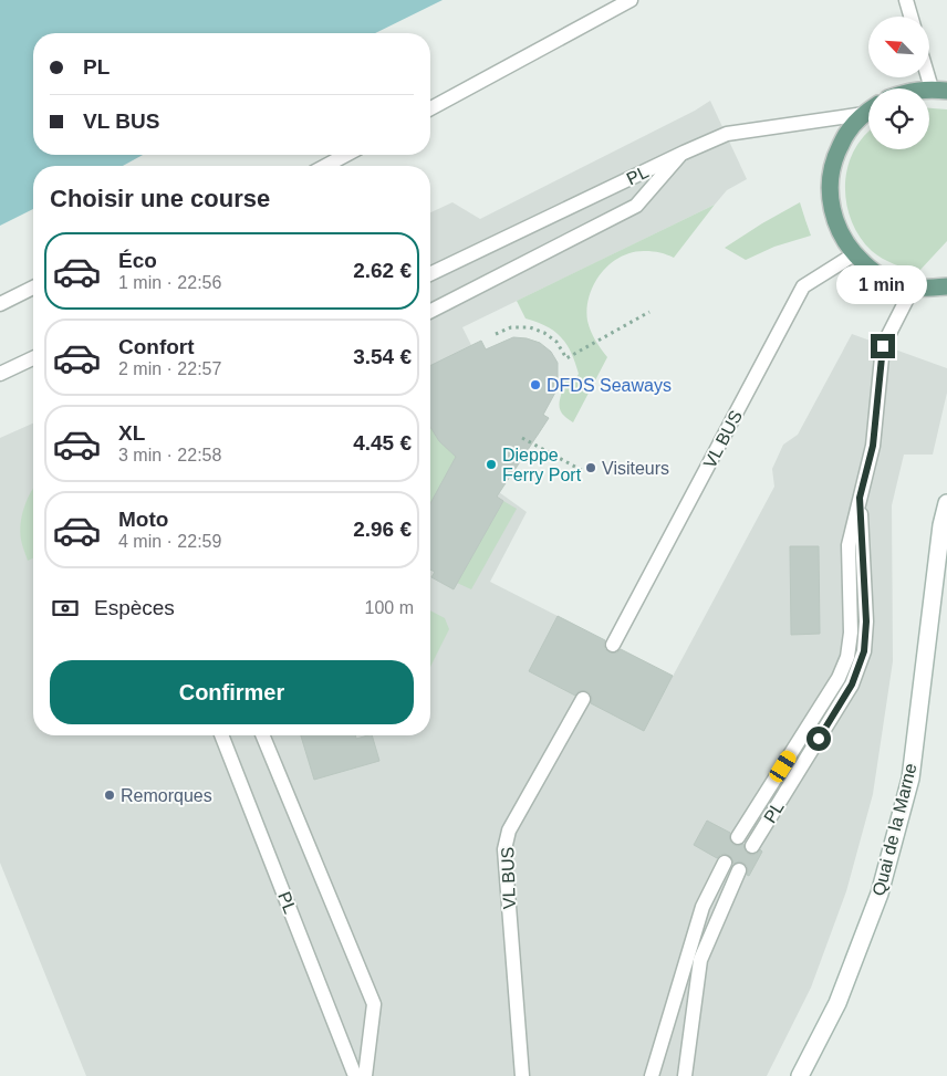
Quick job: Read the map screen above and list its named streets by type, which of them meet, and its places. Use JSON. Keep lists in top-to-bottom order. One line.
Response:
{"streets":{"street":["Quai de la Marne"],"lane":["PL","VL BUS"]},"places":["DFDS Seaways","Dieppe Ferry Port","Visiteurs","Remorques"],"north":"top left","page":{"banner":["PL","VL BUS"],"heading":"Choisir une course","list":[{"name":"Éco","note":"1 min · 22:56","value":"2.62 €"},{"name":"Confort","note":"2 min · 22:57","value":"3.54 €"},{"name":"XL","note":"3 min · 22:58","value":"4.45 €"},{"name":"Moto","note":"4 min · 22:59","value":"2.96 €"}],"bubble":"1 min","pay":["Espèces","100 m"],"buttons":"Confirmer"}}
